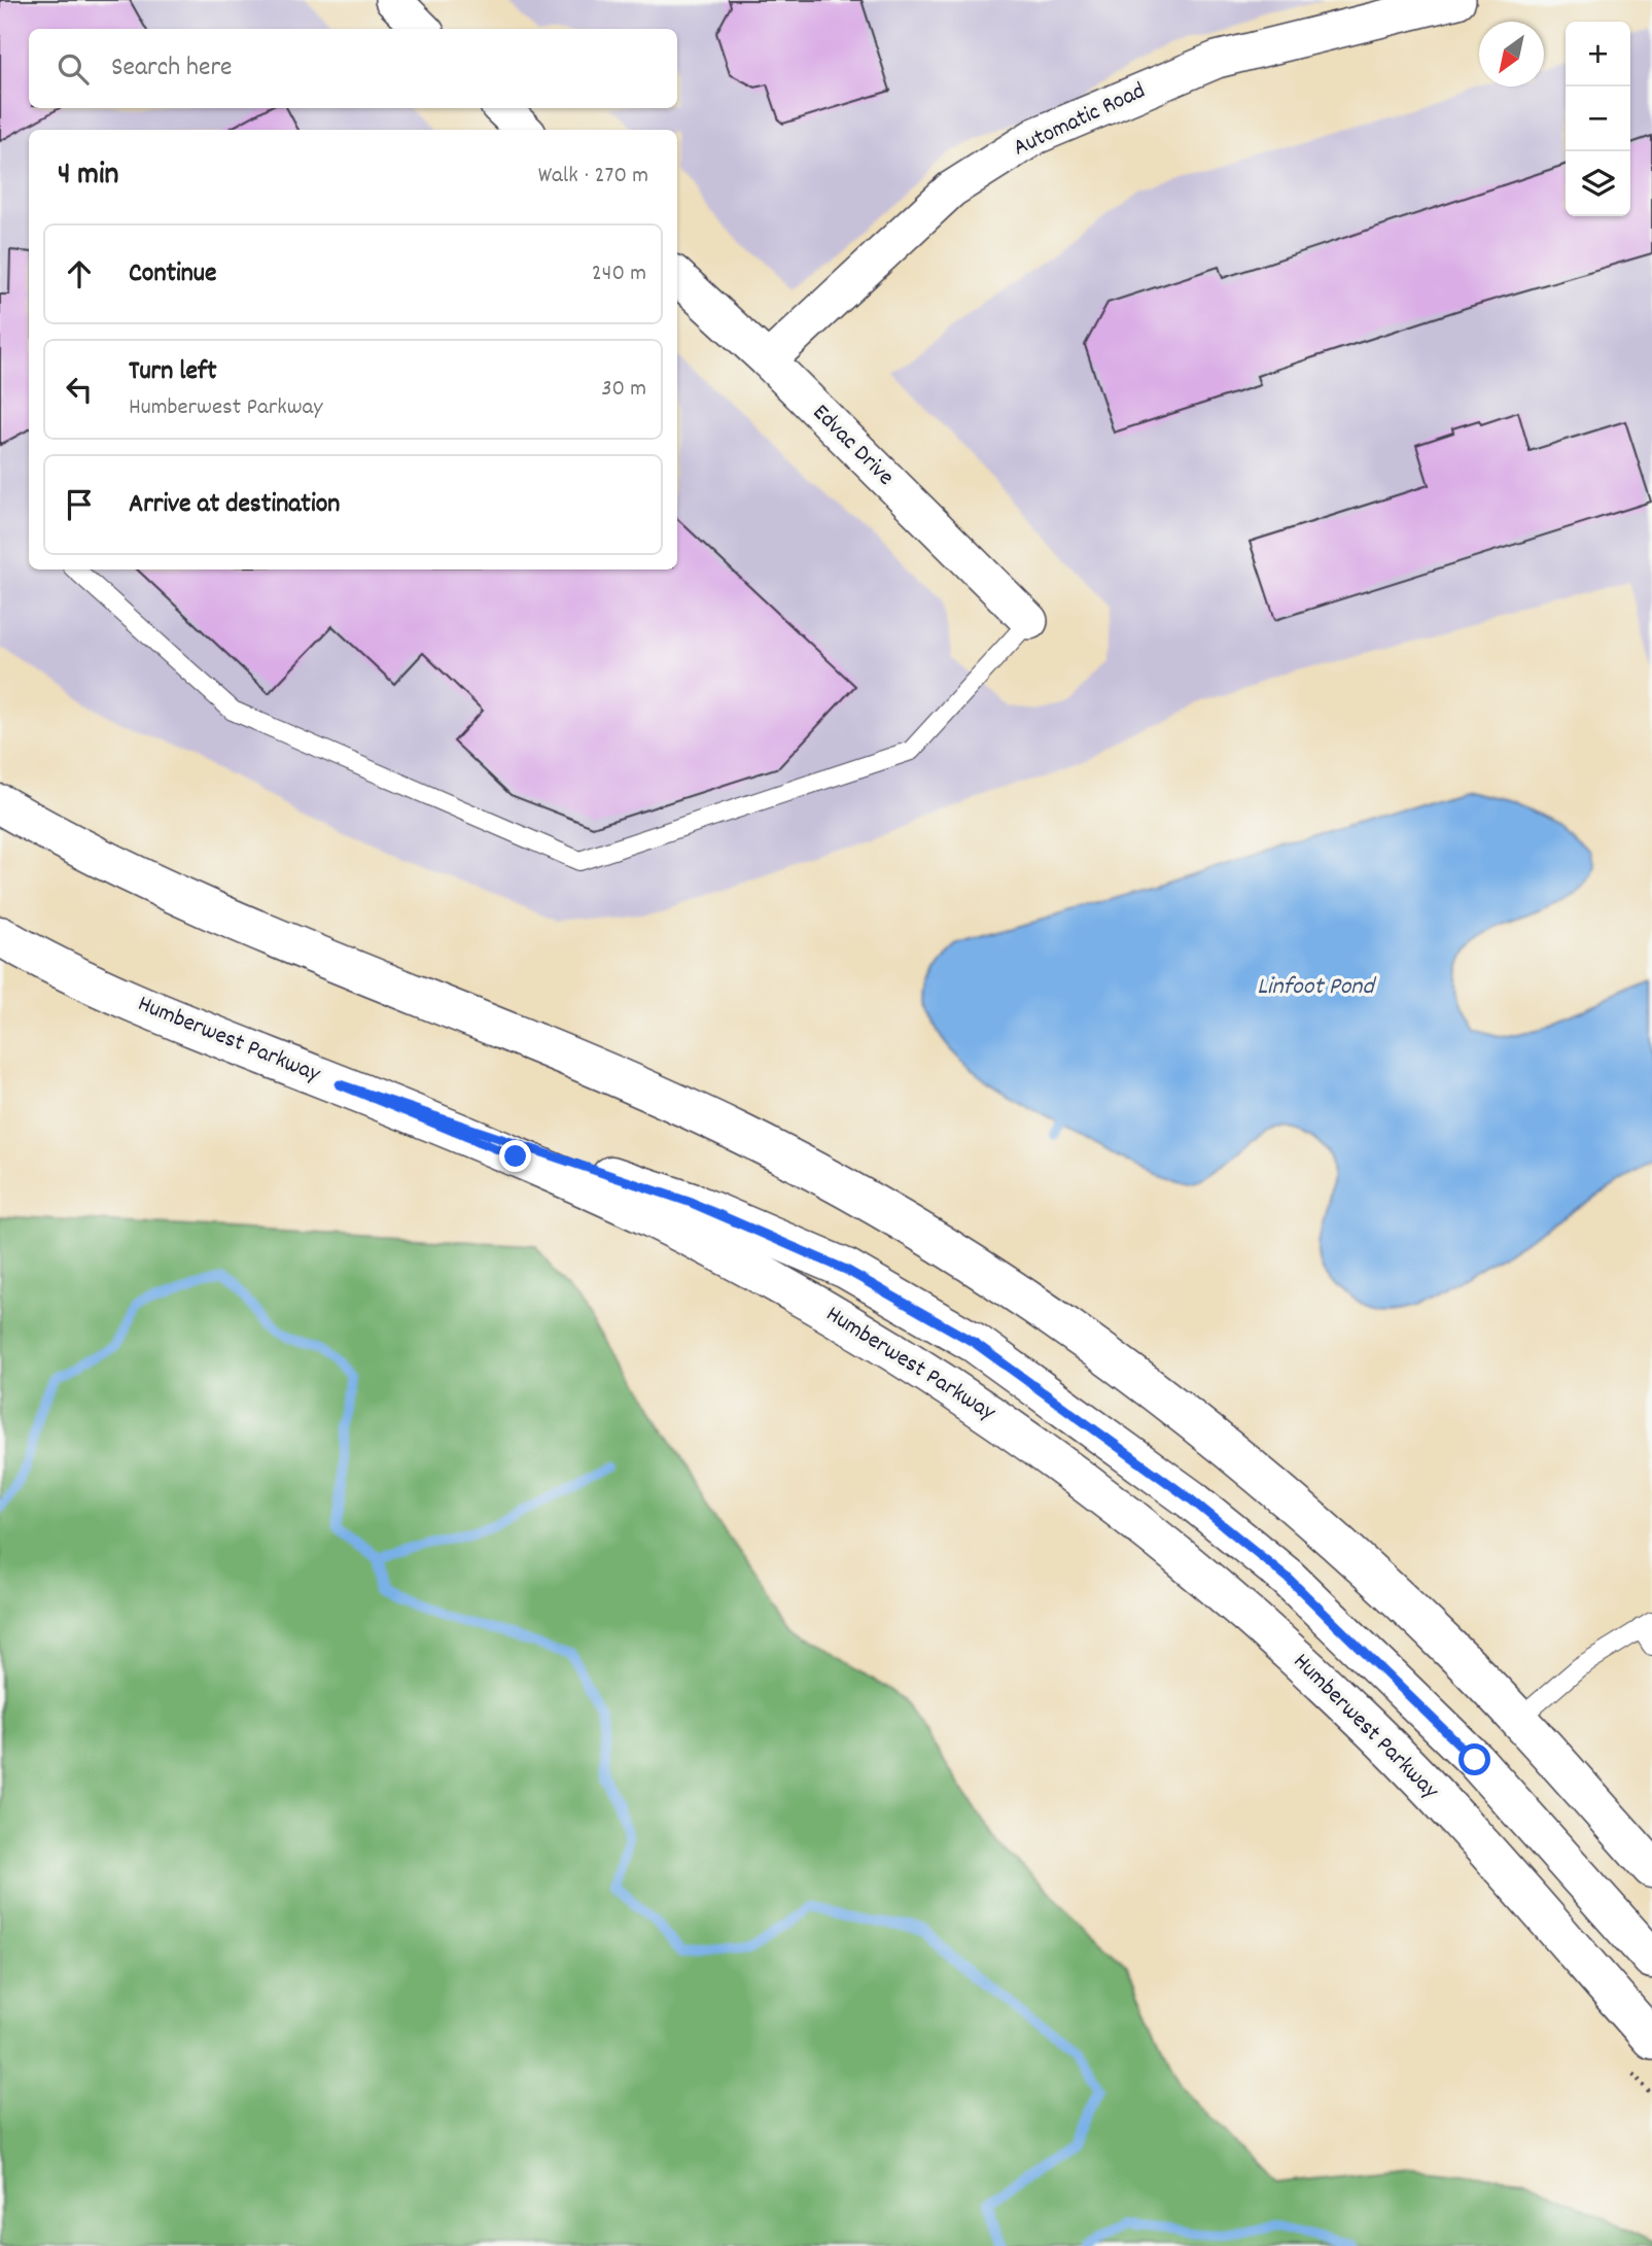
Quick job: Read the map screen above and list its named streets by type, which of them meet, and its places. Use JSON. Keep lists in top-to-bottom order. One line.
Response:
{"streets":{"main road":["Humberwest Parkway"],"street":["Automatic Road","Edvac Drive"]},"crossings":[["Automatic Road","Edvac Drive"]],"water":["Linfoot Pond"],"north":"bottom left","page":{"map_buttons":["+","−"],"search":"Search here","heading":["4 min","Walk · 270 m"],"list":[["Continue","240 m"],["Turn left","Humberwest Parkway","30 m"],"Arrive at destination"]}}
